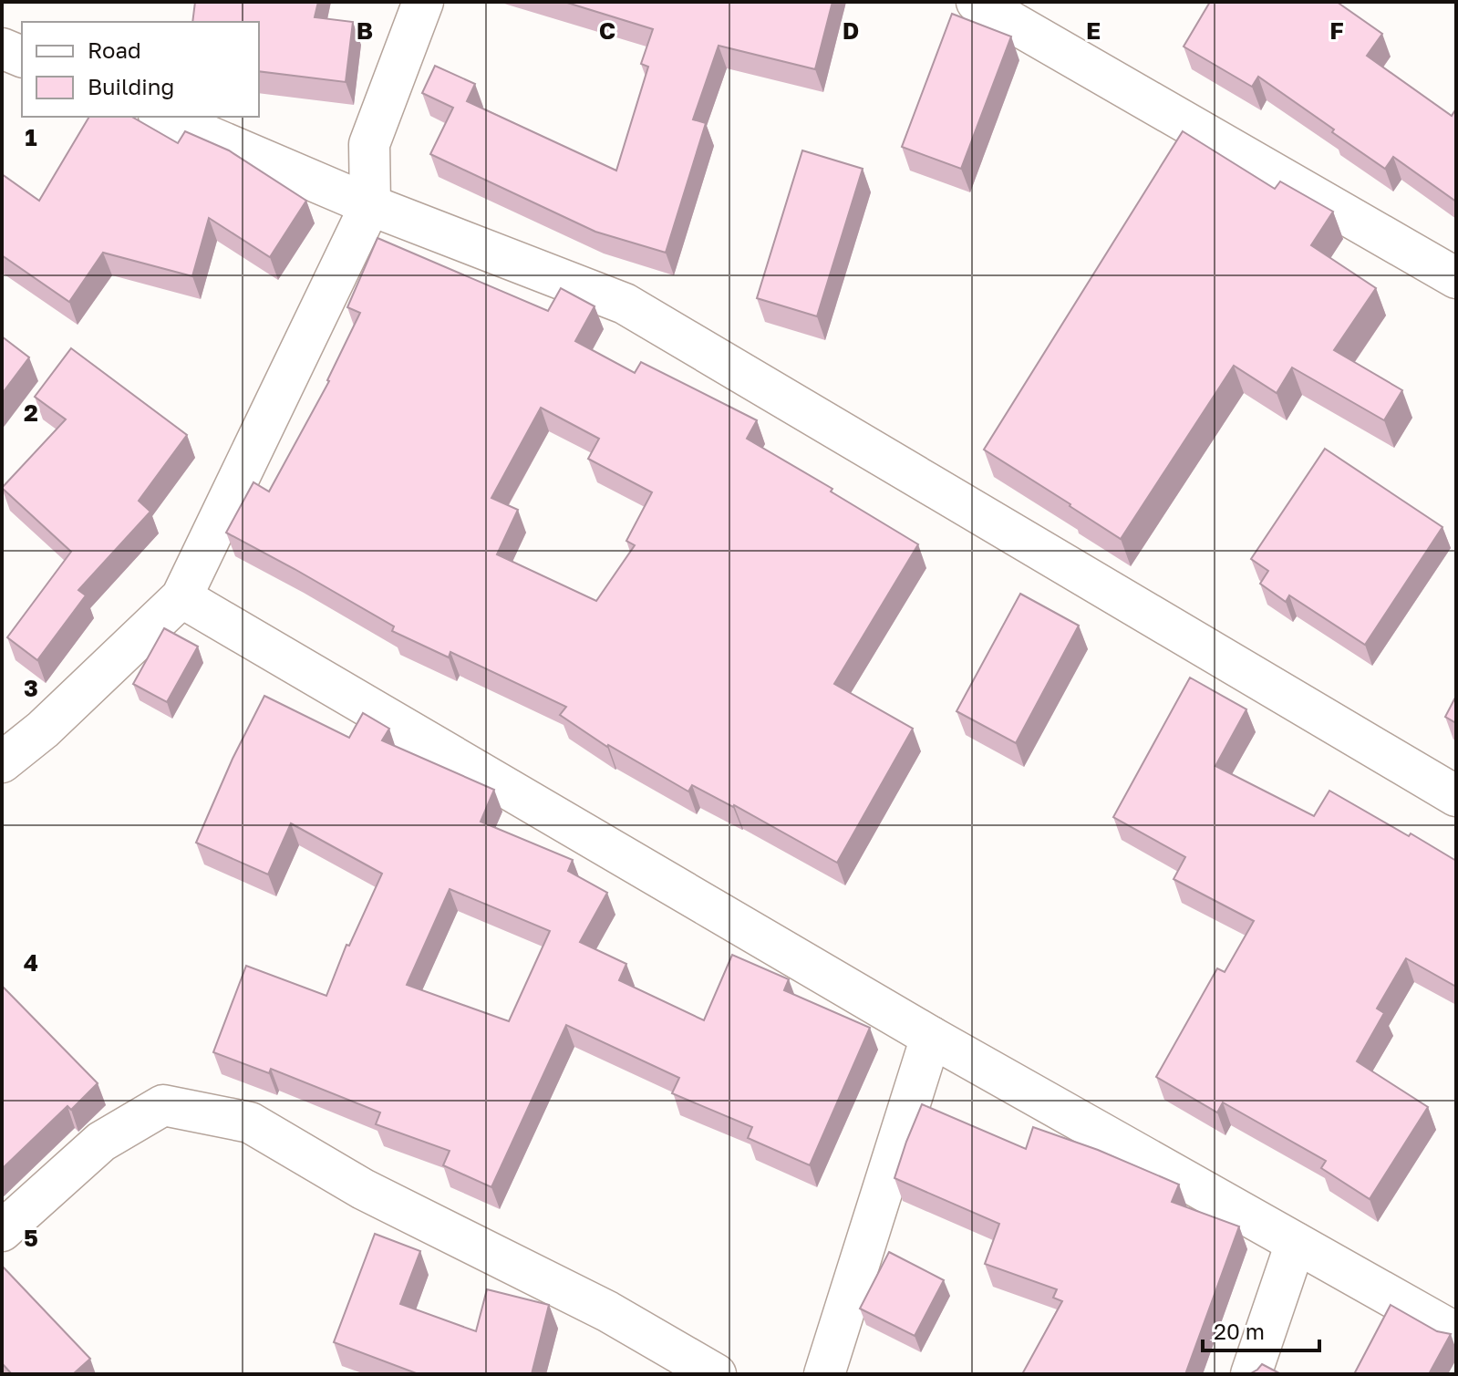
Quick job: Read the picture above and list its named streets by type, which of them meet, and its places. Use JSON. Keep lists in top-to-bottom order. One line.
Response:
{"legend":["Road","Building"],"scale_bar":"20 m","grid":{"columns":["B","C","D","E","F"],"rows":["1","2","3","4","5"]}}
